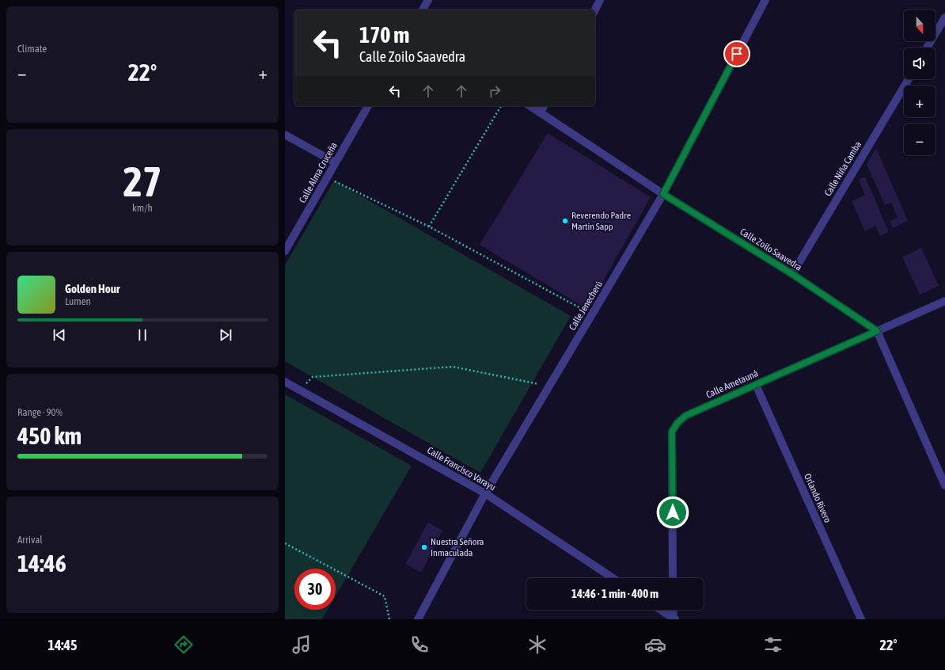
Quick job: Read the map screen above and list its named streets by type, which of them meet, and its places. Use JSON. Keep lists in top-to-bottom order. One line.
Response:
{"streets":{"street":["Calle Niña Camba","Calle Alma Cruceña","Calle Zoilo Saavedra","Calle Jenecherú","Calle Ametauná","Calle Francisco Varayu","Orlando Rivero"]},"crossings":[["Calle Niña Camba","Calle Zoilo Saavedra"],["Calle Zoilo Saavedra","Calle Jenecherú"],["Calle Zoilo Saavedra","Calle Ametauná"],["Calle Jenecherú","Calle Francisco Varayu"],["Calle Ametauná","Orlando Rivero"]],"places":["Reverendo Padre Martin Sapp","Nuestra Señora Inmaculada"],"north":"bottom","page":{"tile":["Climate",["27","km/h"],["Range · 90%","450 km"],["Arrival","14:46"]],"map_buttons":["+","−"],"turn":["170 m","Calle Zoilo Saavedra"],"heat":["−","22°","+"],"song":["Golden Hour","Lumen"],"limit":"30","trip":"14:46 · 1 min · 400 m","tabs":["14:45","22°"]}}
